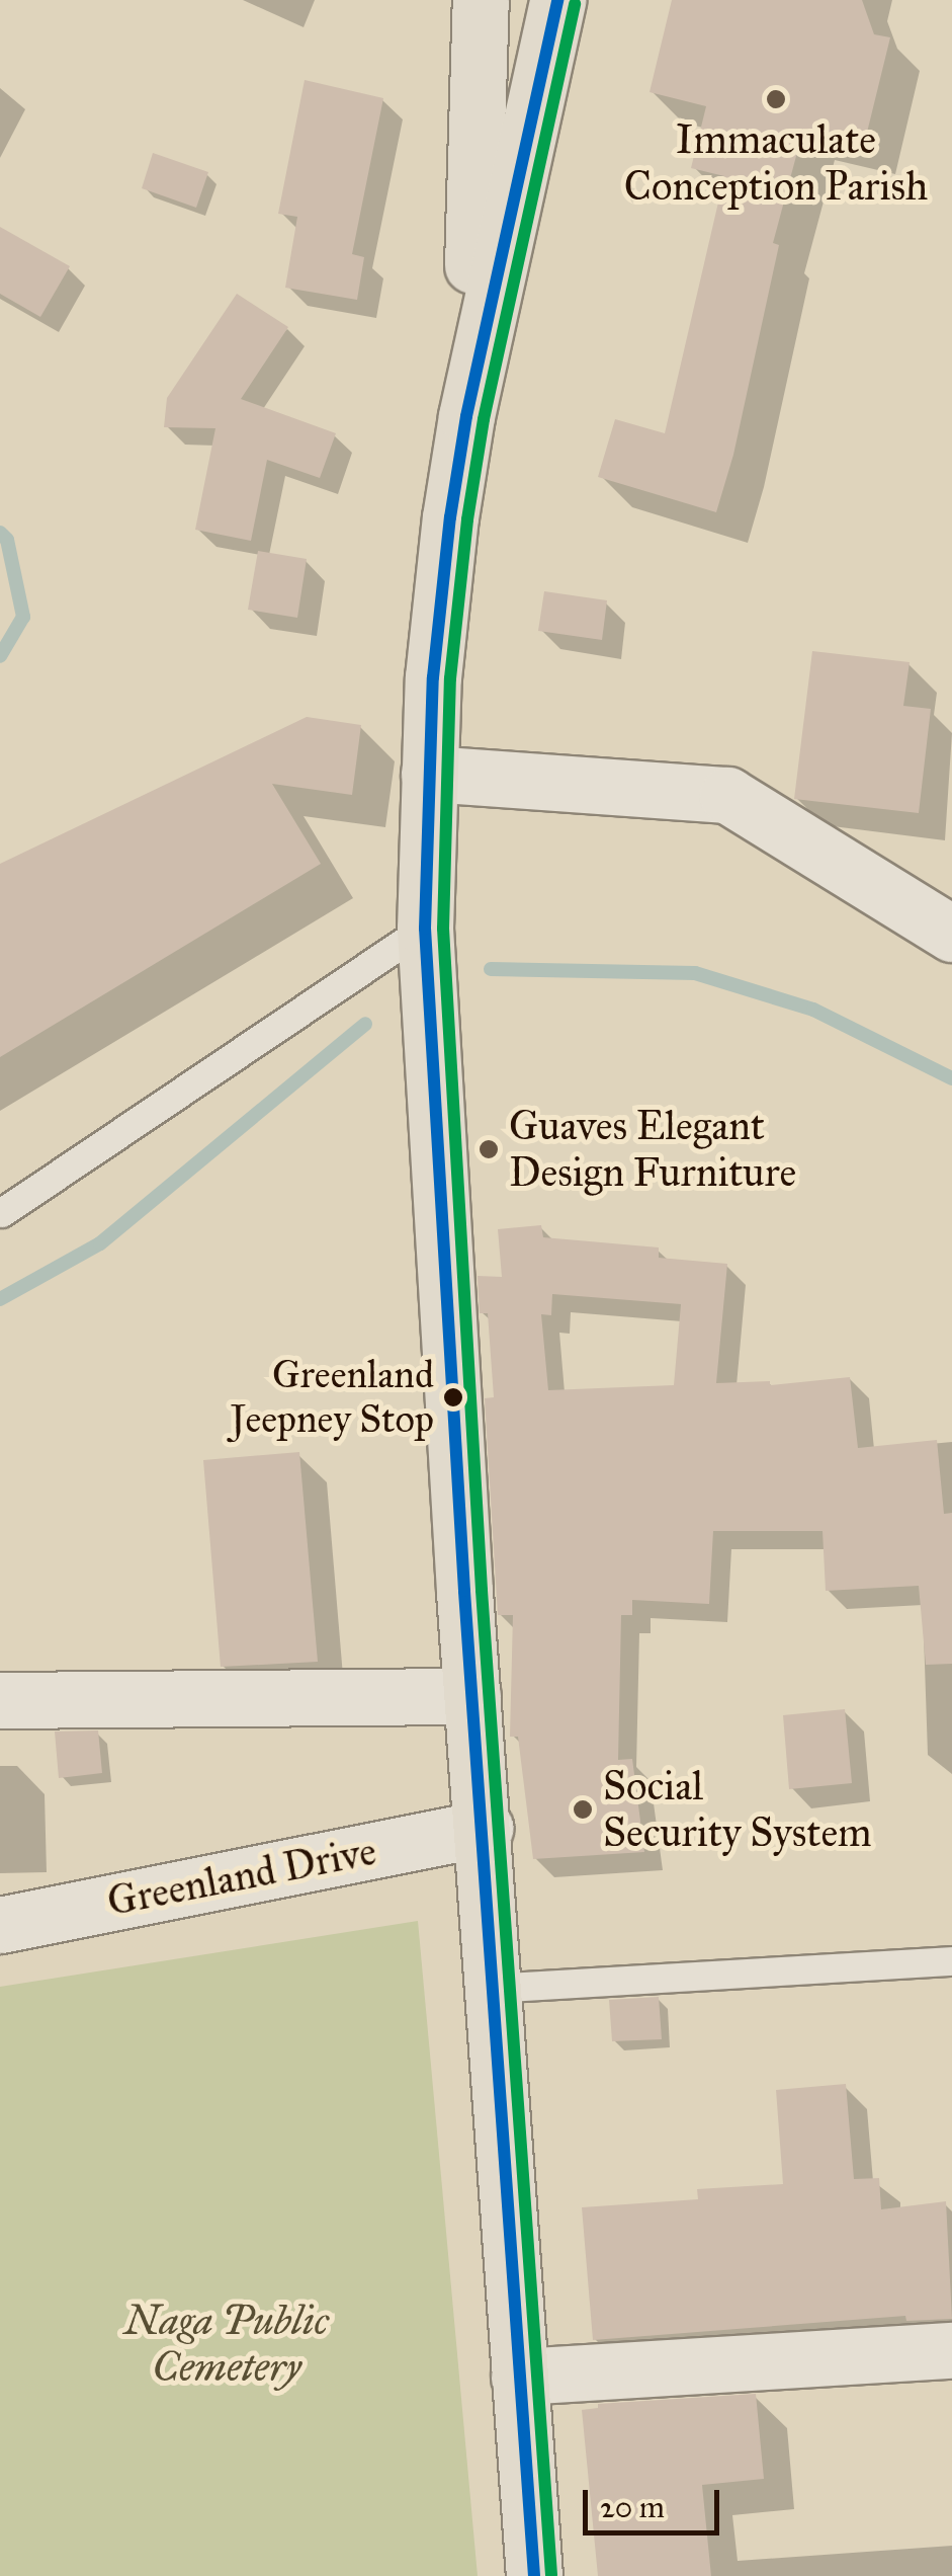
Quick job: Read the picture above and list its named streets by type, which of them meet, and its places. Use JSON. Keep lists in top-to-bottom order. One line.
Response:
{"streets":{"street":["Greenland Drive"]},"parks":["Naga Public Cemetery"],"places":["Immaculate Conception Parish","Guaves Elegant Design Furniture","Greenland Jeepney Stop","Social Security System"],"scale_bar":"20 m"}
